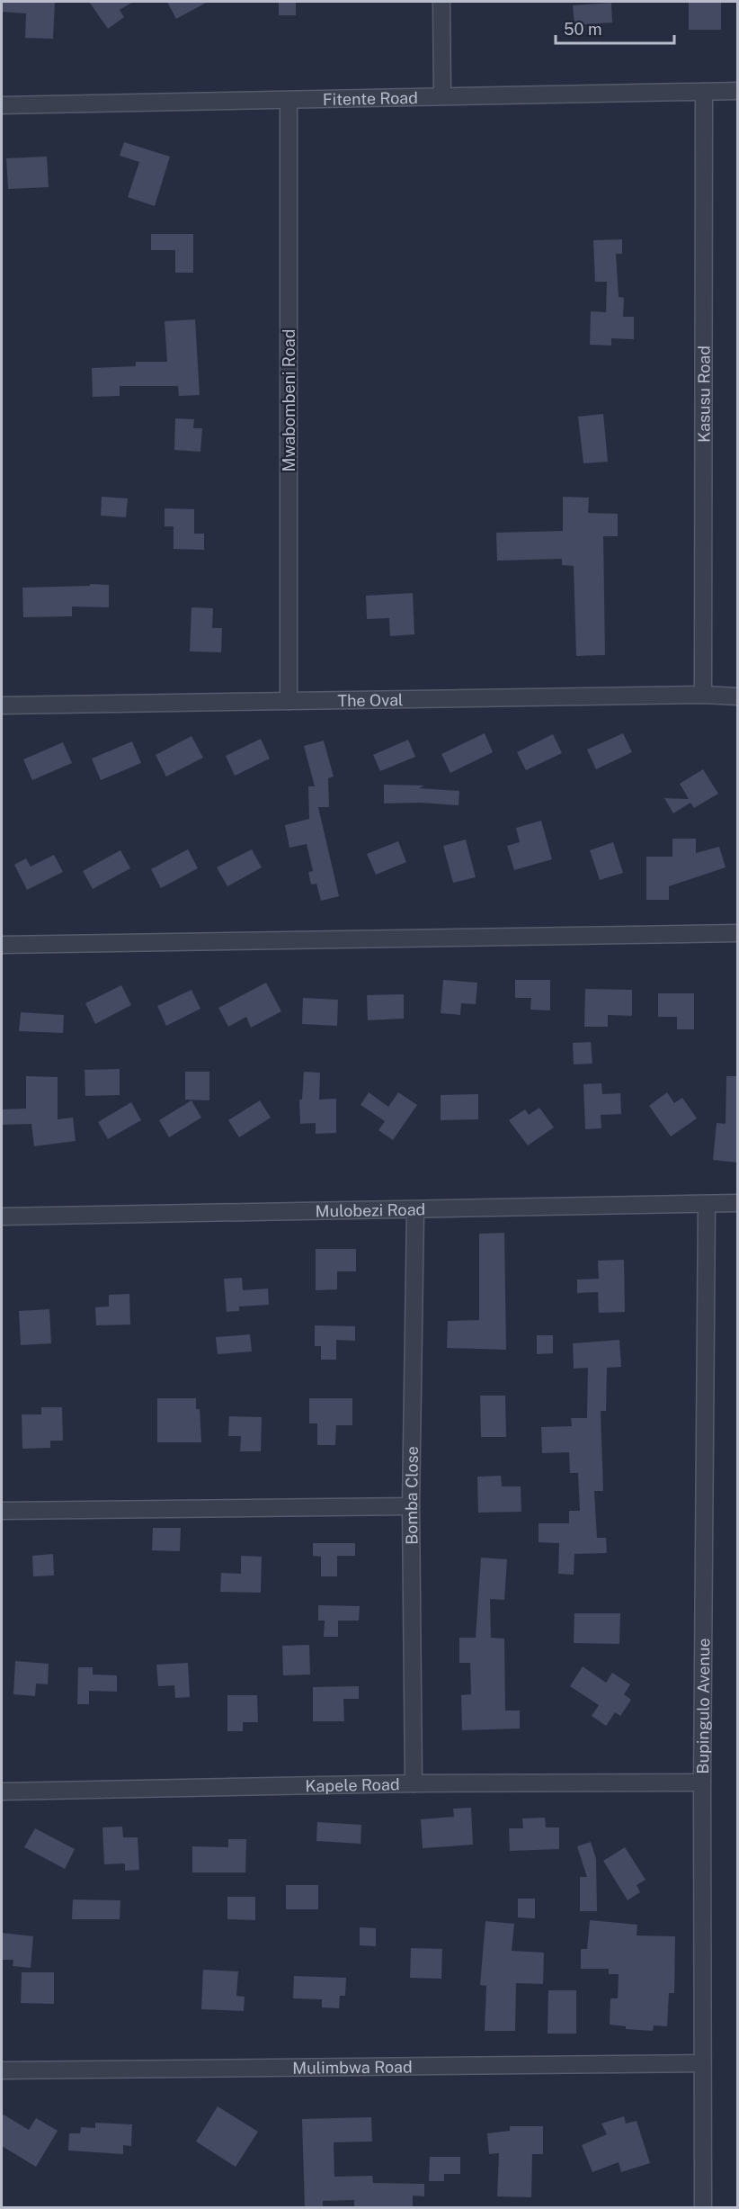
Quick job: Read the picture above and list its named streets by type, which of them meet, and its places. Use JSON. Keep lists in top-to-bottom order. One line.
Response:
{"streets":{"street":["Fitente Road","Kasusu Road","Mwabombeni Road","The Oval","Mulobezi Road","Bomba Close","Bupingulo Avenue","Kapele Road","Mulimbwa Road"]},"crossings":[["Fitente Road","Kasusu Road"],["Fitente Road","Mwabombeni Road"],["Kasusu Road","The Oval"],["Mwabombeni Road","The Oval"],["Mulobezi Road","Bomba Close"],["Mulobezi Road","Bupingulo Avenue"],["Bomba Close","Kapele Road"],["Bupingulo Avenue","Kapele Road"],["Bupingulo Avenue","Mulimbwa Road"]],"scale_bar":"50 m"}
